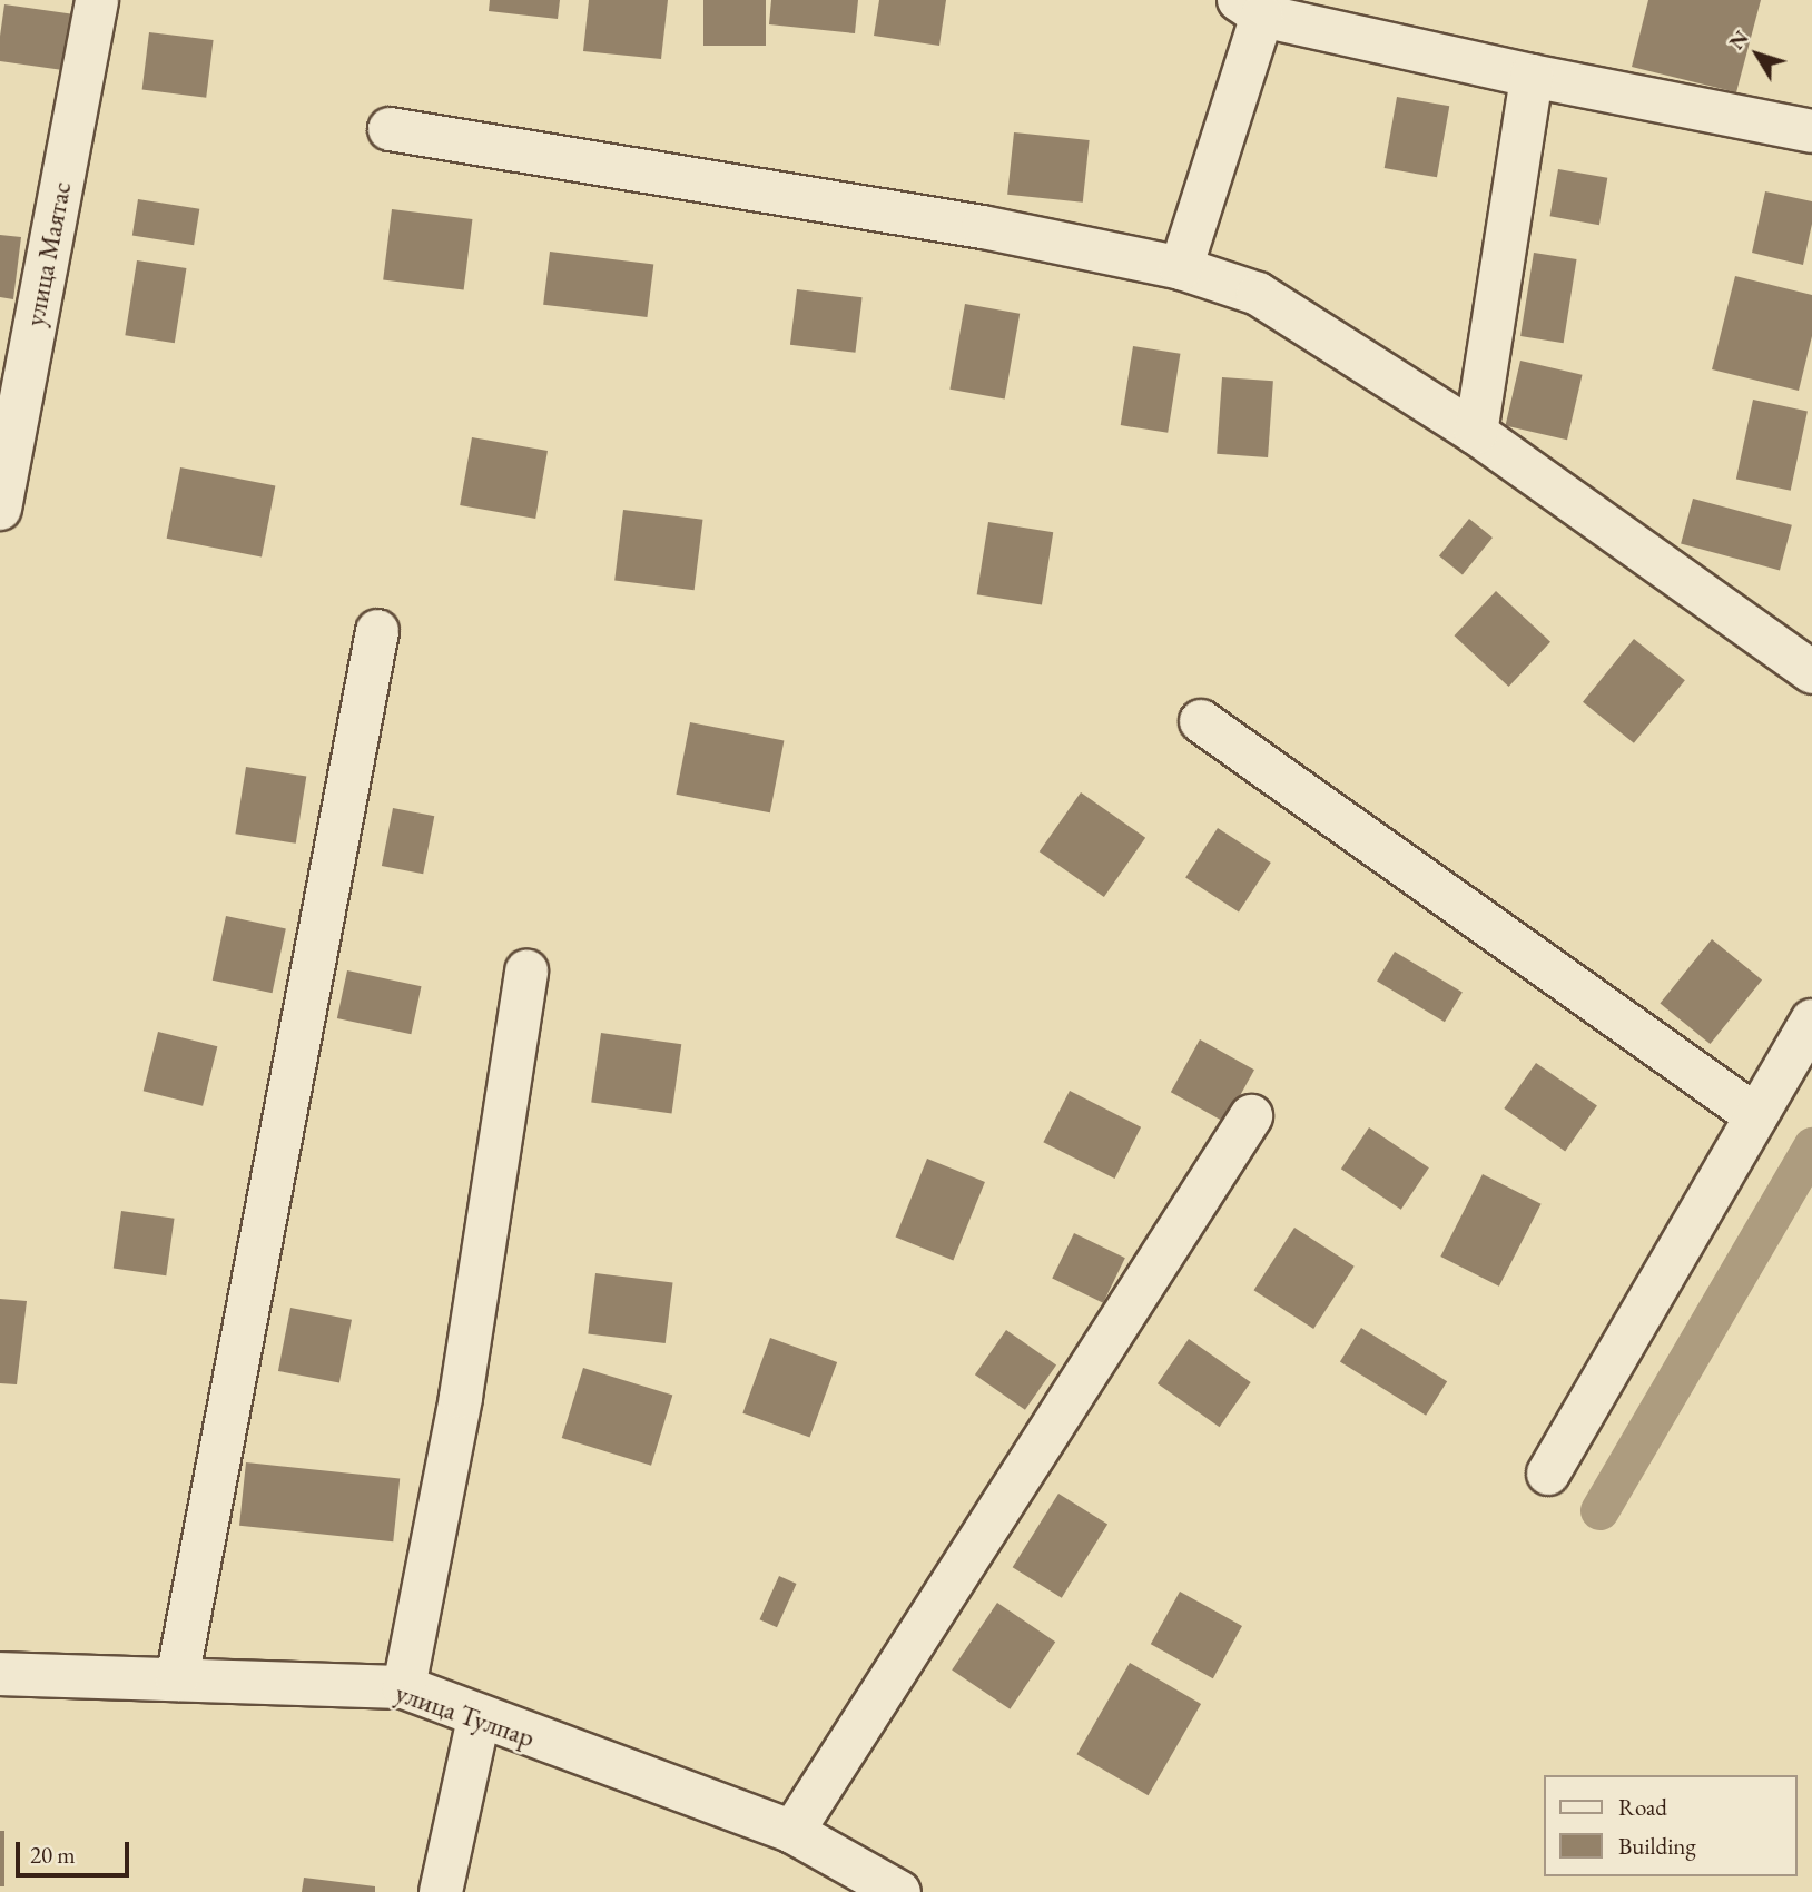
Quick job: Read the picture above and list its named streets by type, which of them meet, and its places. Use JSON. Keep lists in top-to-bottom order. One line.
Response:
{"streets":{"street":["улица Маятас","улица Тулпар"]},"legend":["Road","Building"],"scale_bar":"20 m","north":"top left"}
